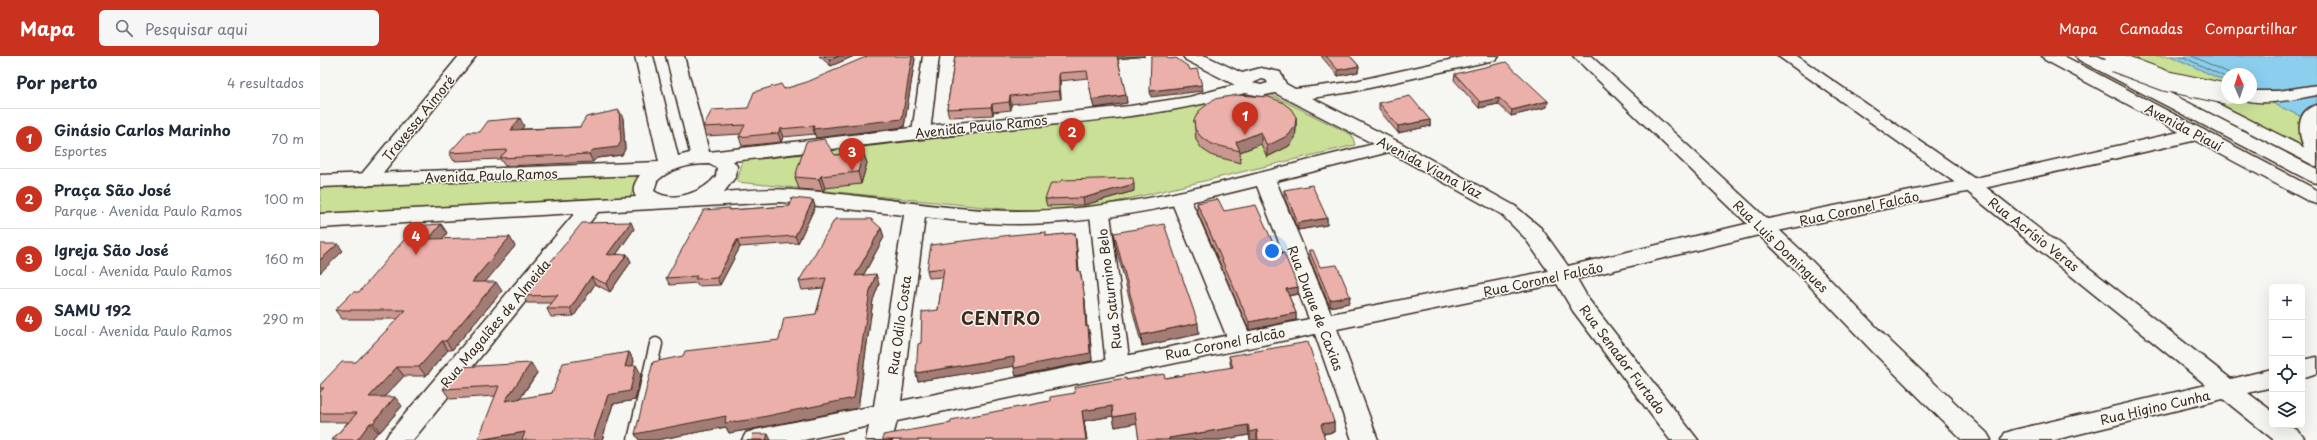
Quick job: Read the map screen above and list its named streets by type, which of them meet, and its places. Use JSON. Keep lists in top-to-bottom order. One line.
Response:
{"streets":{"street":["Travessa Aimoré","Avenida Paulo Ramos","Avenida Piauí","Avenida Viana Vaz","Rua Coronel Falcão","Rua Acrísio Veras","Rua Luis Domingues","Rua Saturnino Belo","Rua Duque de Caxias","Rua Magalães de Almeida","Rua Odilo Costa","Rua Senador Furtado","Rua Higino Cunha"]},"crossings":[["Travessa Aimoré","Avenida Paulo Ramos"],["Avenida Piauí","Rua Coronel Falcão"],["Avenida Viana Vaz","Rua Coronel Falcão"],["Avenida Viana Vaz","Rua Senador Furtado"],["Rua Coronel Falcão","Rua Acrísio Veras"],["Rua Coronel Falcão","Rua Luis Domingues"],["Rua Coronel Falcão","Rua Saturnino Belo"],["Rua Coronel Falcão","Rua Duque de Caxias"],["Rua Coronel Falcão","Rua Odilo Costa"],["Rua Coronel Falcão","Rua Senador Furtado"],["Rua Acrísio Veras","Rua Higino Cunha"]],"districts":["CENTRO"],"north":"top","page":{"header":"Mapa","search":"Pesquisar aqui","nav":["Mapa","Camadas","Compartilhar"],"heading":["Por perto","4 resultados"],"pins":["1","2","3","4"],"list":[{"mark":"1","name":"Ginásio Carlos Marinho","note":"Esportes","value":"70 m"},{"mark":"2","name":"Praça São José","note":"Parque · Avenida Paulo Ramos","value":"100 m"},{"mark":"3","name":"Igreja São José","note":"Local · Avenida Paulo Ramos","value":"160 m"},{"mark":"4","name":"SAMU 192","note":"Local · Avenida Paulo Ramos","value":"290 m"}],"map_buttons":["+","−"]}}
